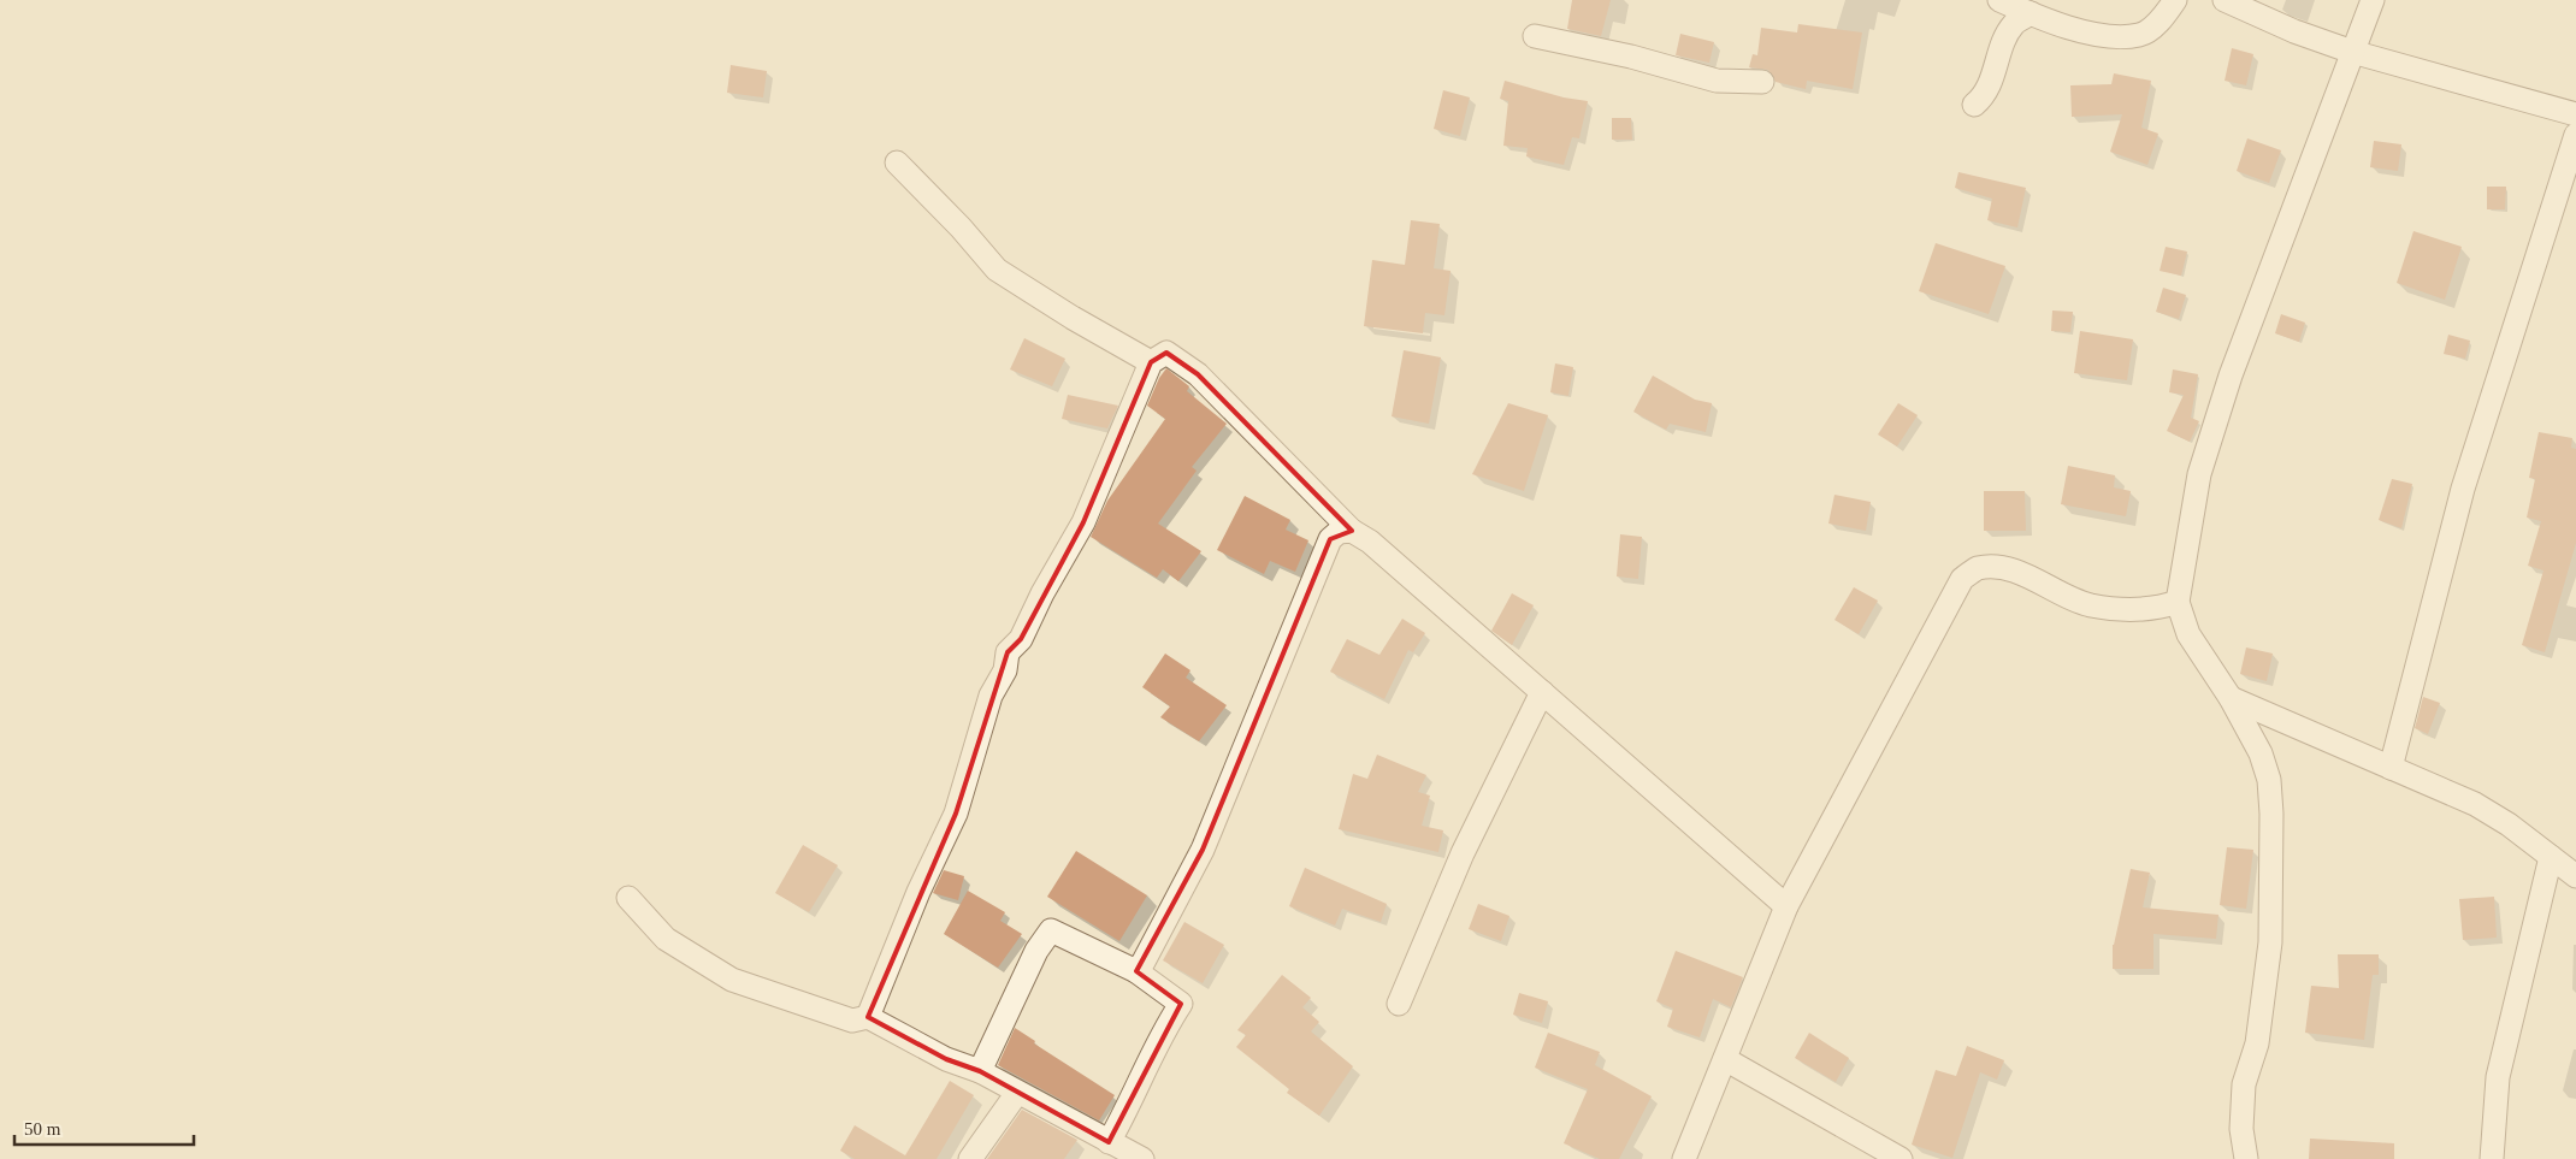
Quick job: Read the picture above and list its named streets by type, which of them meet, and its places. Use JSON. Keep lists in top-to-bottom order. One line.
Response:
{"scale_bar":"50 m"}
